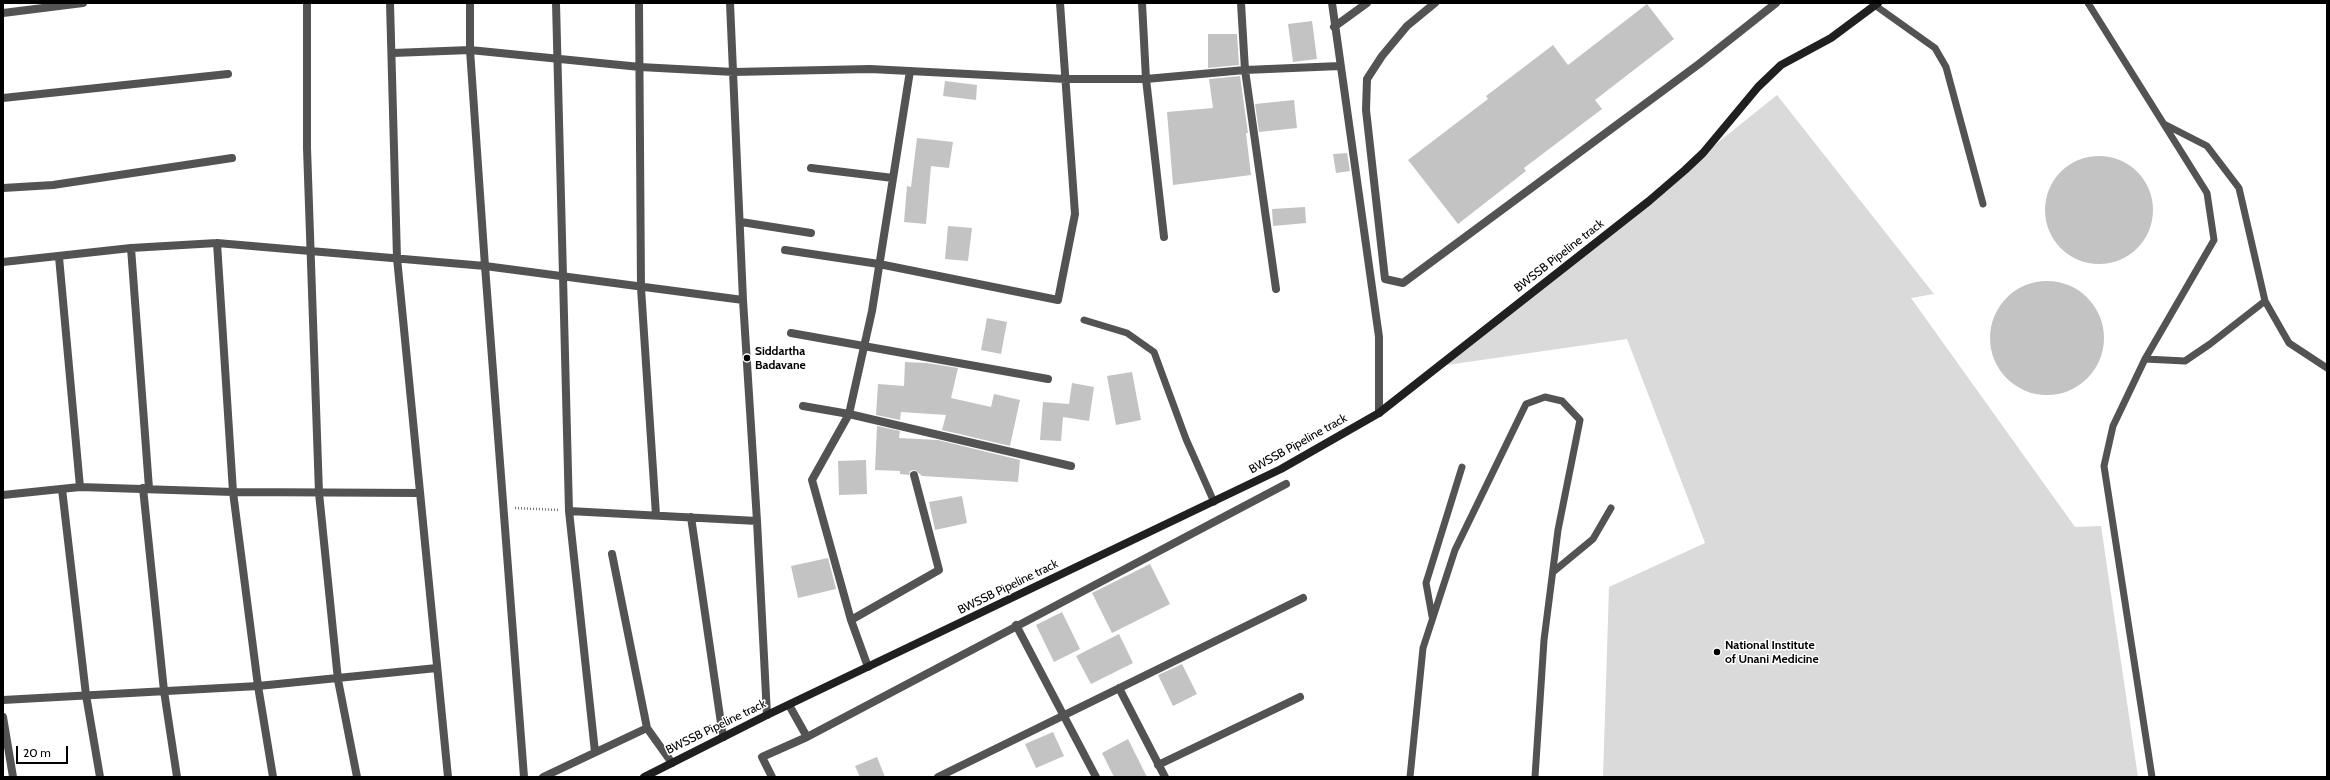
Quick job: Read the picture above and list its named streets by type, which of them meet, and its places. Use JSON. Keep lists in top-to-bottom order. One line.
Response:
{"streets":{"street":["BWSSB Pipeline track"]},"places":["Siddartha Badavane","National Institute of Unani Medicine"],"scale_bar":"20 m"}
